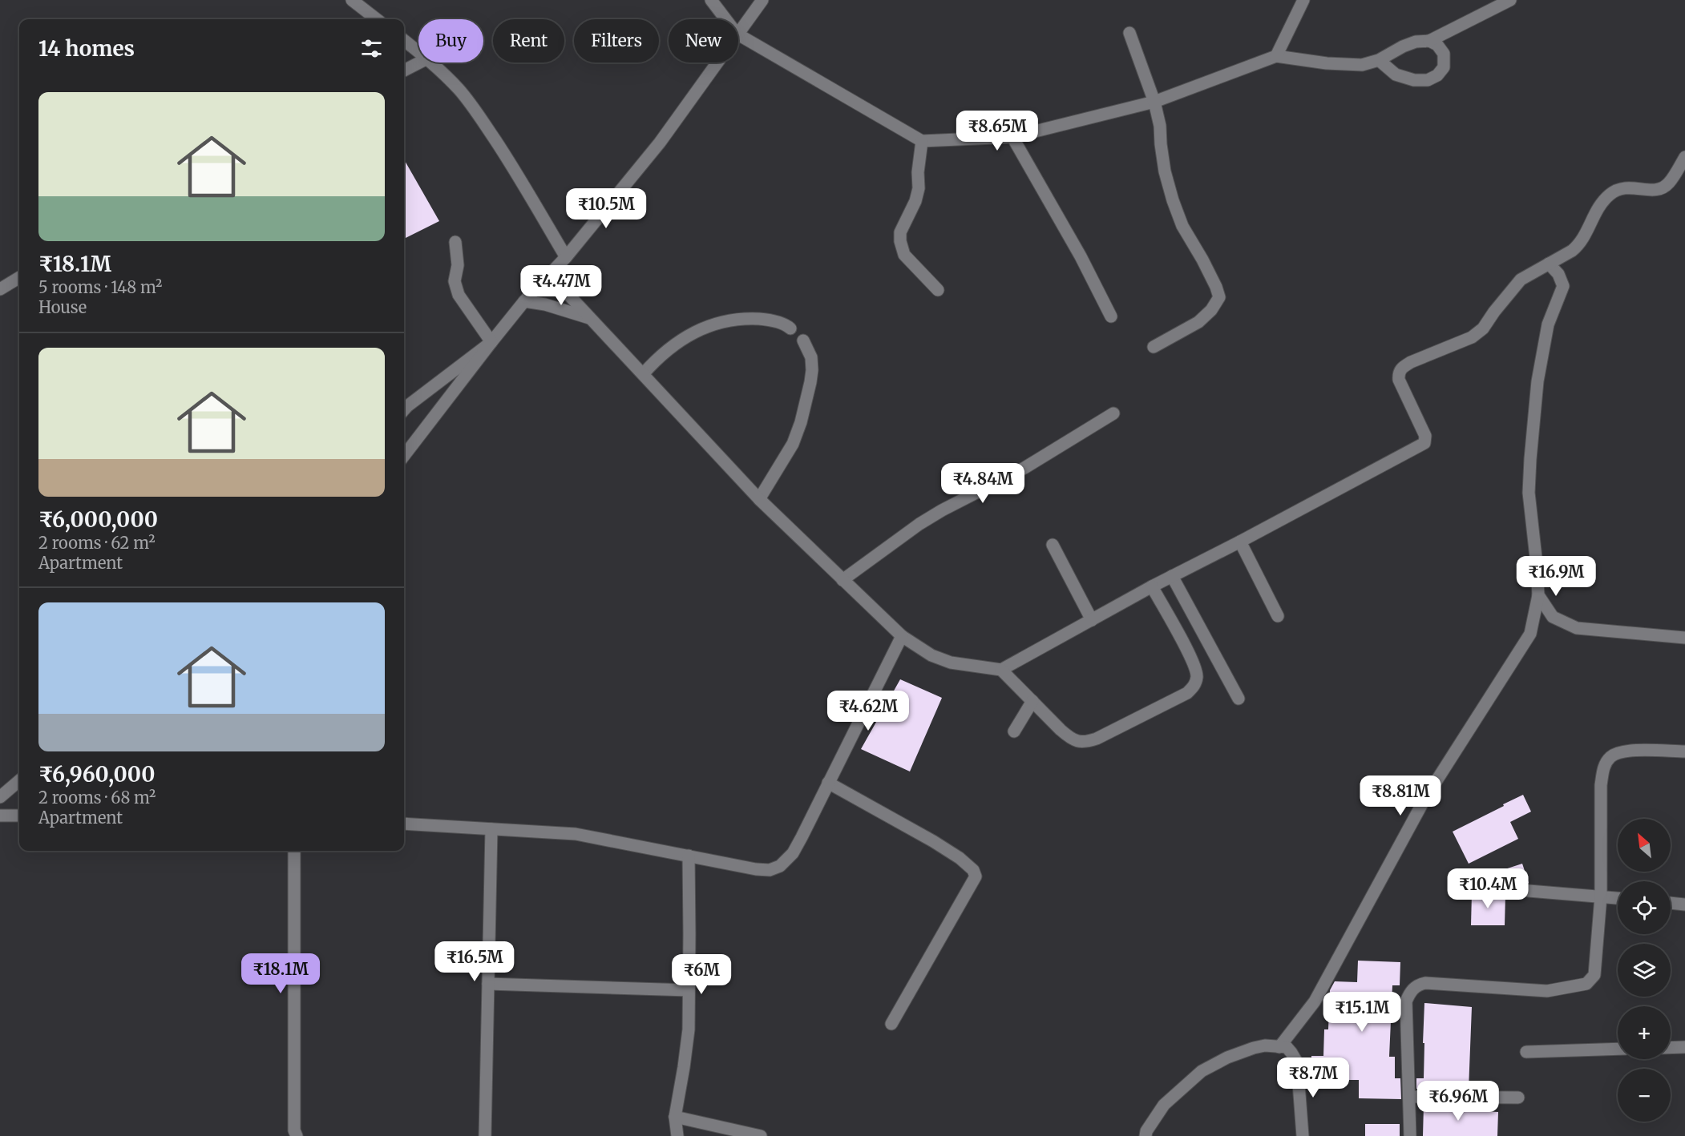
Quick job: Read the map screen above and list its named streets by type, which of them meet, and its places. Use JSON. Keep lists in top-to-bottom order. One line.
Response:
{"north":"top left","page":{"chip":["Buy","Rent","Filters","New"],"heading":"14 homes","list":[{"name":"₹18.1M","note":"5 rooms · 148 m² · House"},{"name":"₹6,000,000","note":"2 rooms · 62 m² · Apartment"},{"name":"₹6,960,000","note":"2 rooms · 68 m² · Apartment"}],"price":["₹8.65M","₹10.5M","₹4.47M","₹4.84M","₹16.9M","₹4.62M","₹8.81M","₹10.4M","₹16.5M","₹18.1M","₹6M","₹15.1M","₹8.7M","₹6.96M"],"map_buttons":["+","−"]}}
